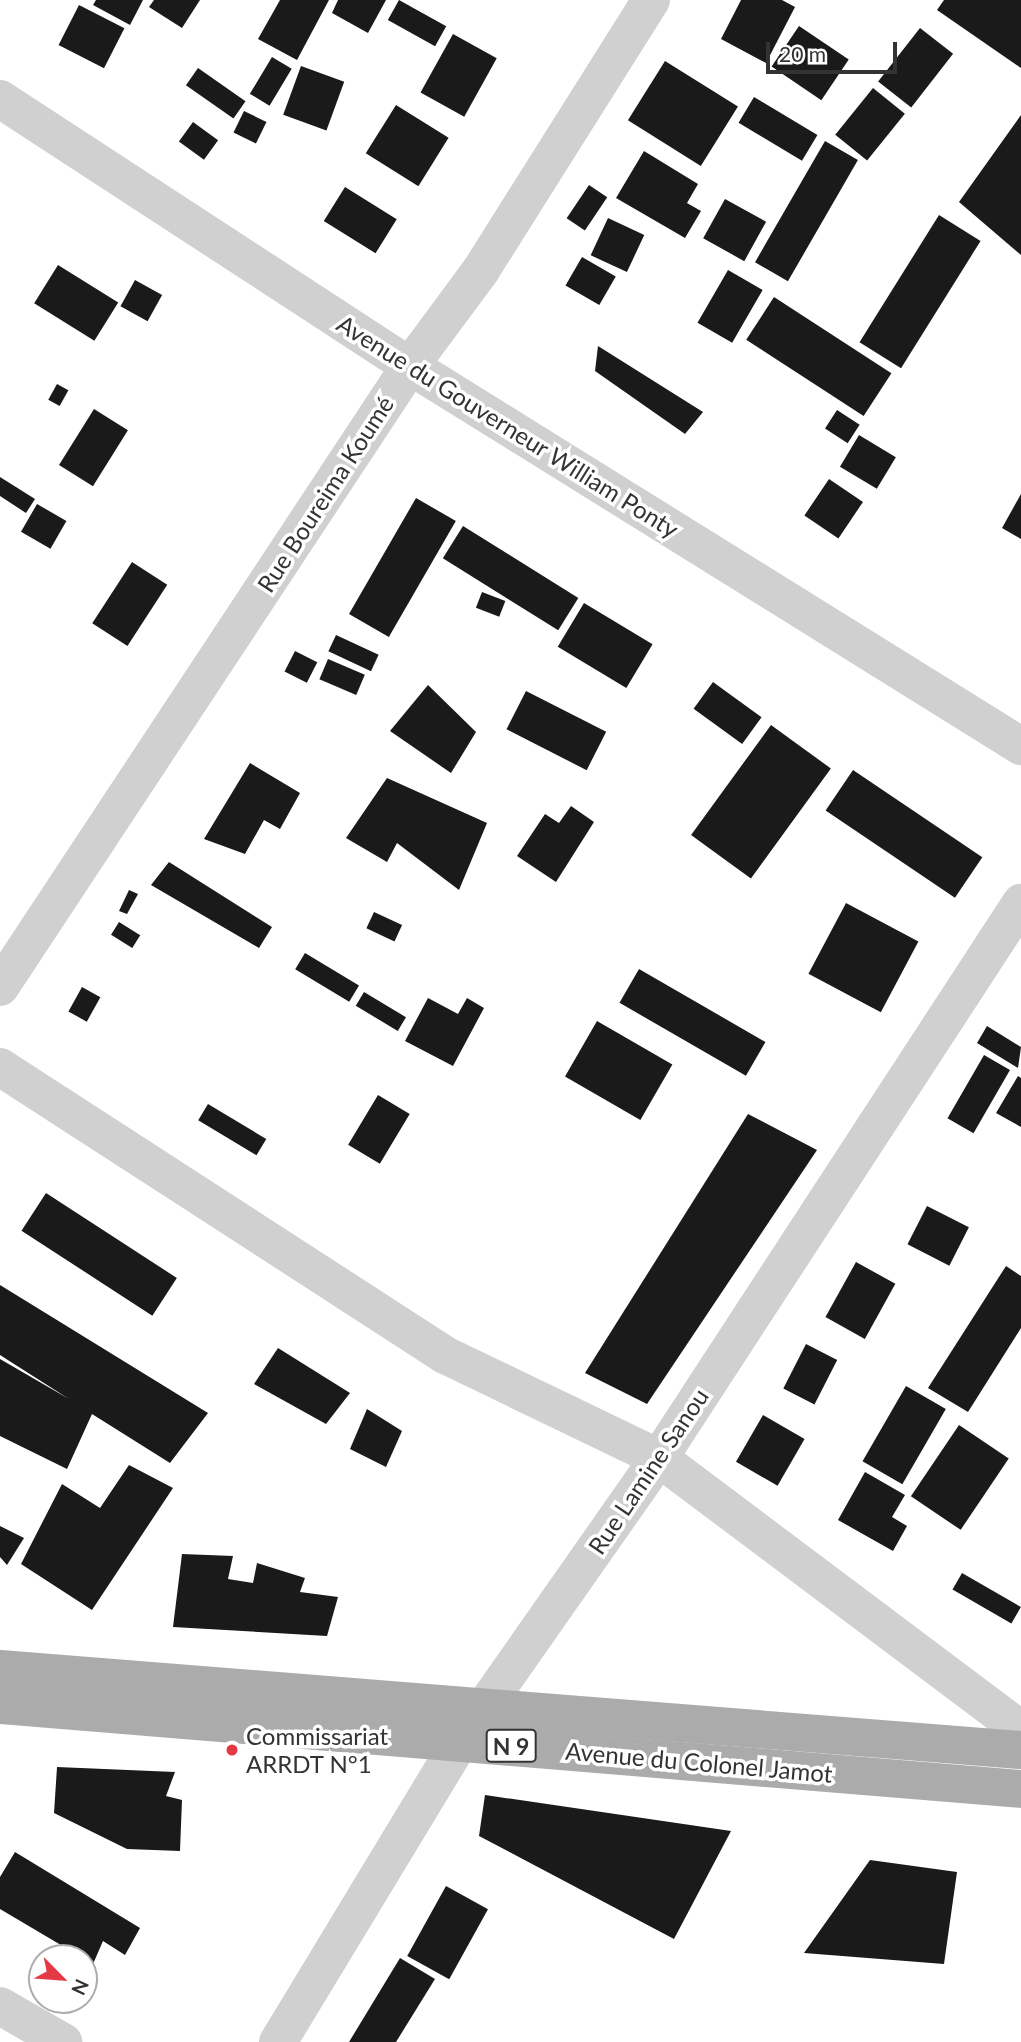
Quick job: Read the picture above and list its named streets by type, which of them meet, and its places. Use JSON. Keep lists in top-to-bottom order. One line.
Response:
{"streets":{"main road":["N 9","Avenue du Colonel Jamot"],"street":["Avenue du Gouverneur William Ponty","Rue Boureima Koumé","Rue Lamine Sanou"]},"crossings":[["Avenue du Gouverneur William Ponty","Rue Boureima Koumé"],["Rue Lamine Sanou","Avenue du Colonel Jamot"]],"places":["Commissariat ARRDT N°1"],"scale_bar":"20 m","north":"bottom right"}
